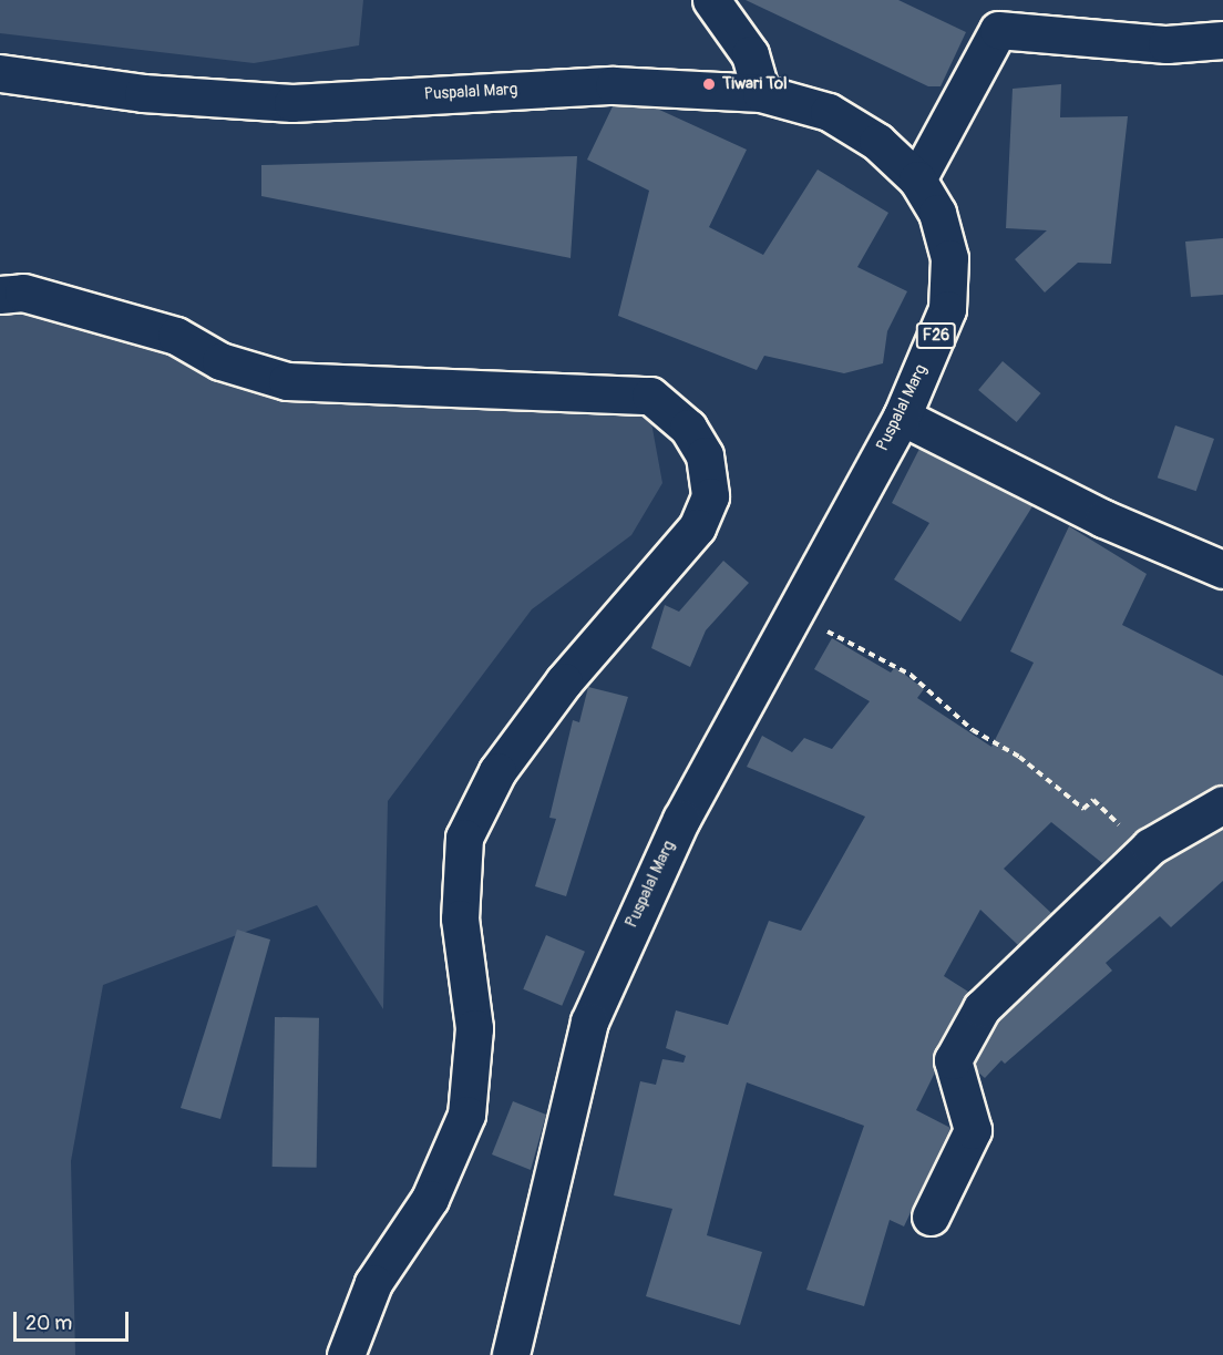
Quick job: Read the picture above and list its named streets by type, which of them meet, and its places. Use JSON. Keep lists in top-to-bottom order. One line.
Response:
{"streets":{"street":["Puspalal Marg","F26"]},"places":["Tiwari Tol"],"scale_bar":"20 m"}
